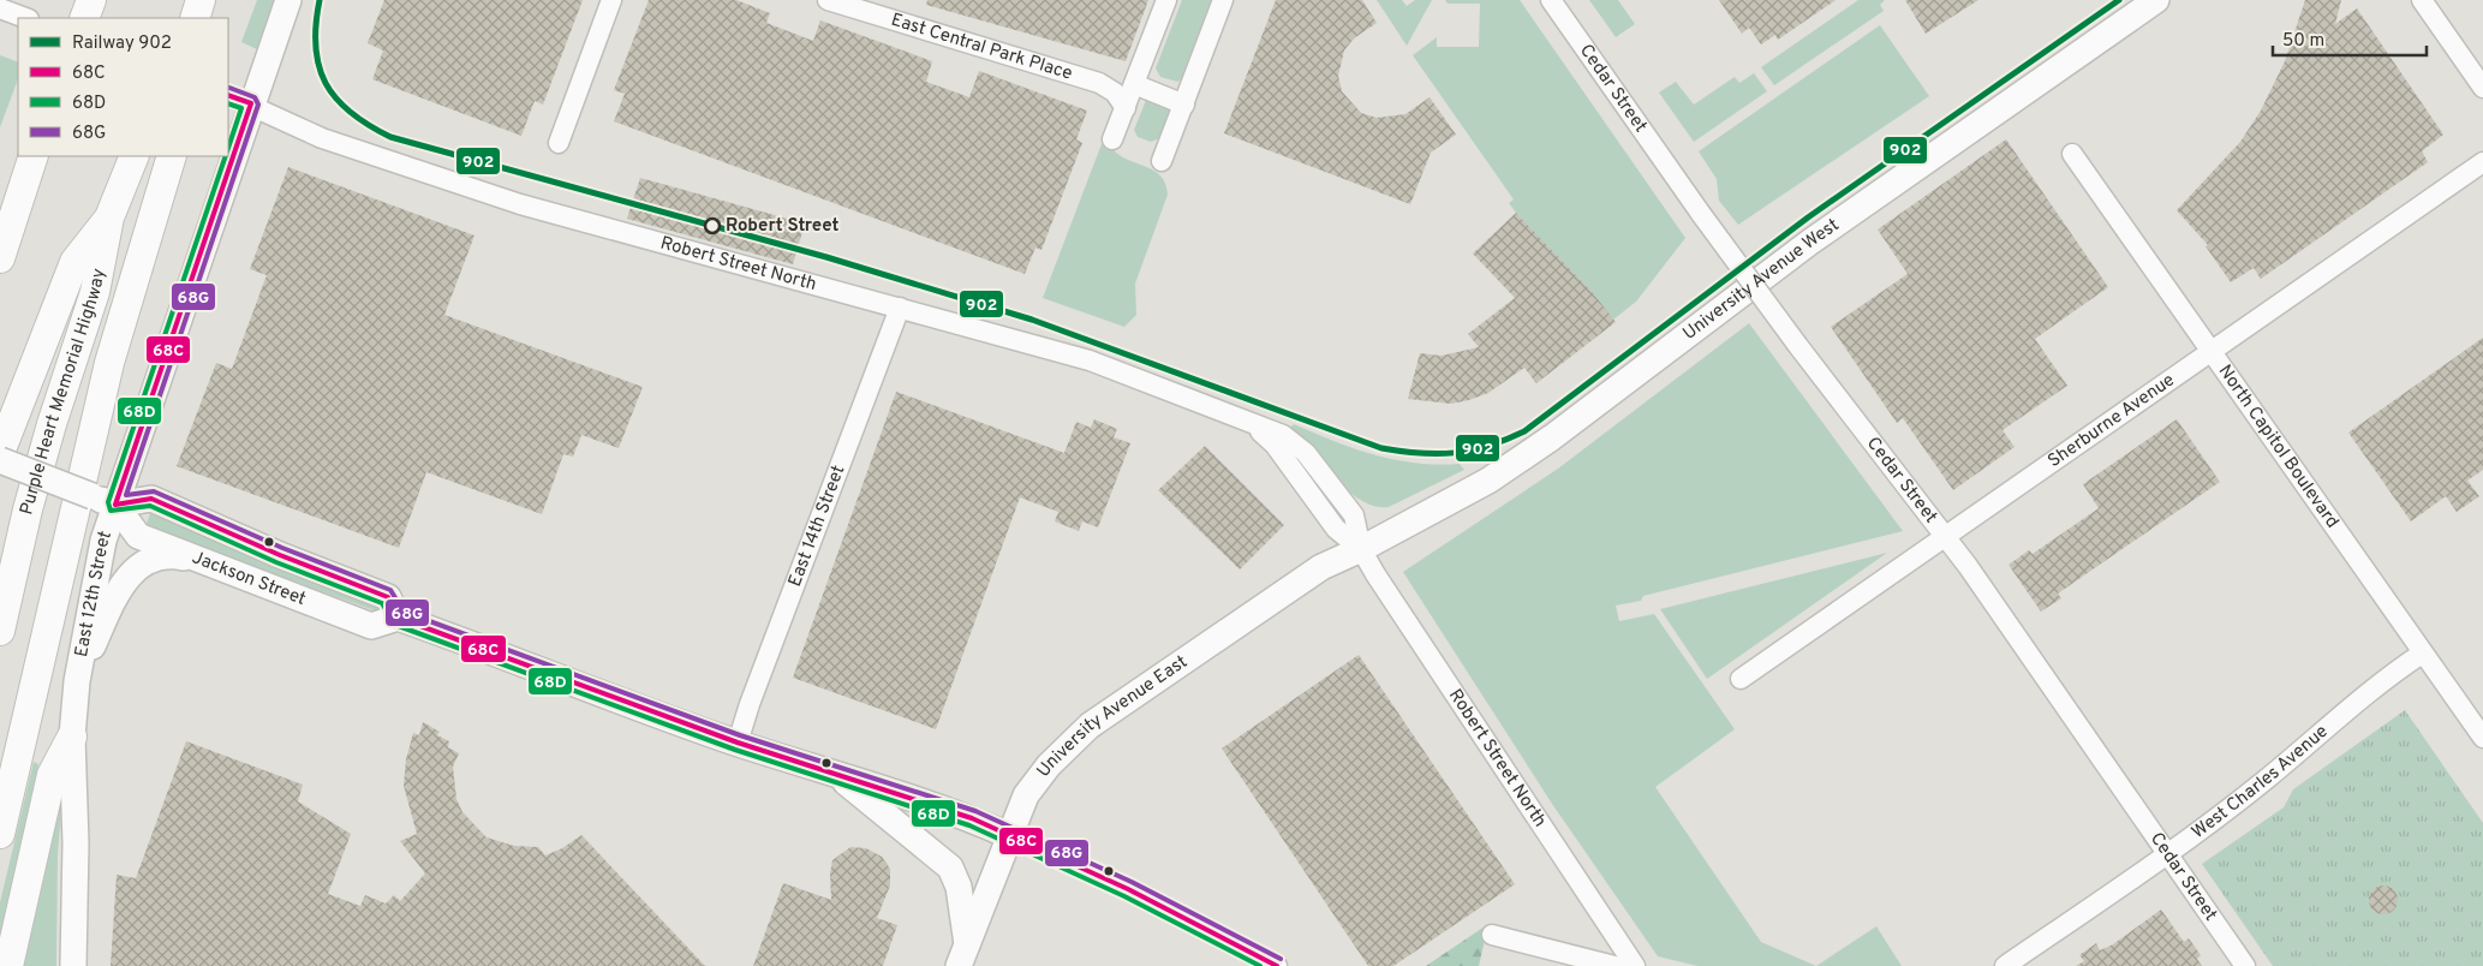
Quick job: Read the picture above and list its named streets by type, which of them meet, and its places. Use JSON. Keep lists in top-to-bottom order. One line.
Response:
{"streets":{"highway":["Purple Heart Memorial Highway"],"main road":["University Avenue West","Jackson Street","East 12th Street","University Avenue East"],"street":["East Central Park Place","Cedar Street","Robert Street North","Sherburne Avenue","North Capitol Boulevard","East 14th Street","West Charles Avenue"]},"crossings":[["Cedar Street","Sherburne Avenue"],["Cedar Street","West Charles Avenue"],["Robert Street North","University Avenue West"],["Robert Street North","East 14th Street"],["Robert Street North","East 12th Street"],["Robert Street North","University Avenue East"],["University Avenue West","University Avenue East"],["Sherburne Avenue","North Capitol Boulevard"],["North Capitol Boulevard","West Charles Avenue"],["Jackson Street","East 12th Street"]],"places":["Robert Street"],"lines":["rail line 902","transit line 68G","transit line 68C","transit line 68D"],"legend":["Railway 902","68C","68D","68G"],"scale_bar":"50 m"}
